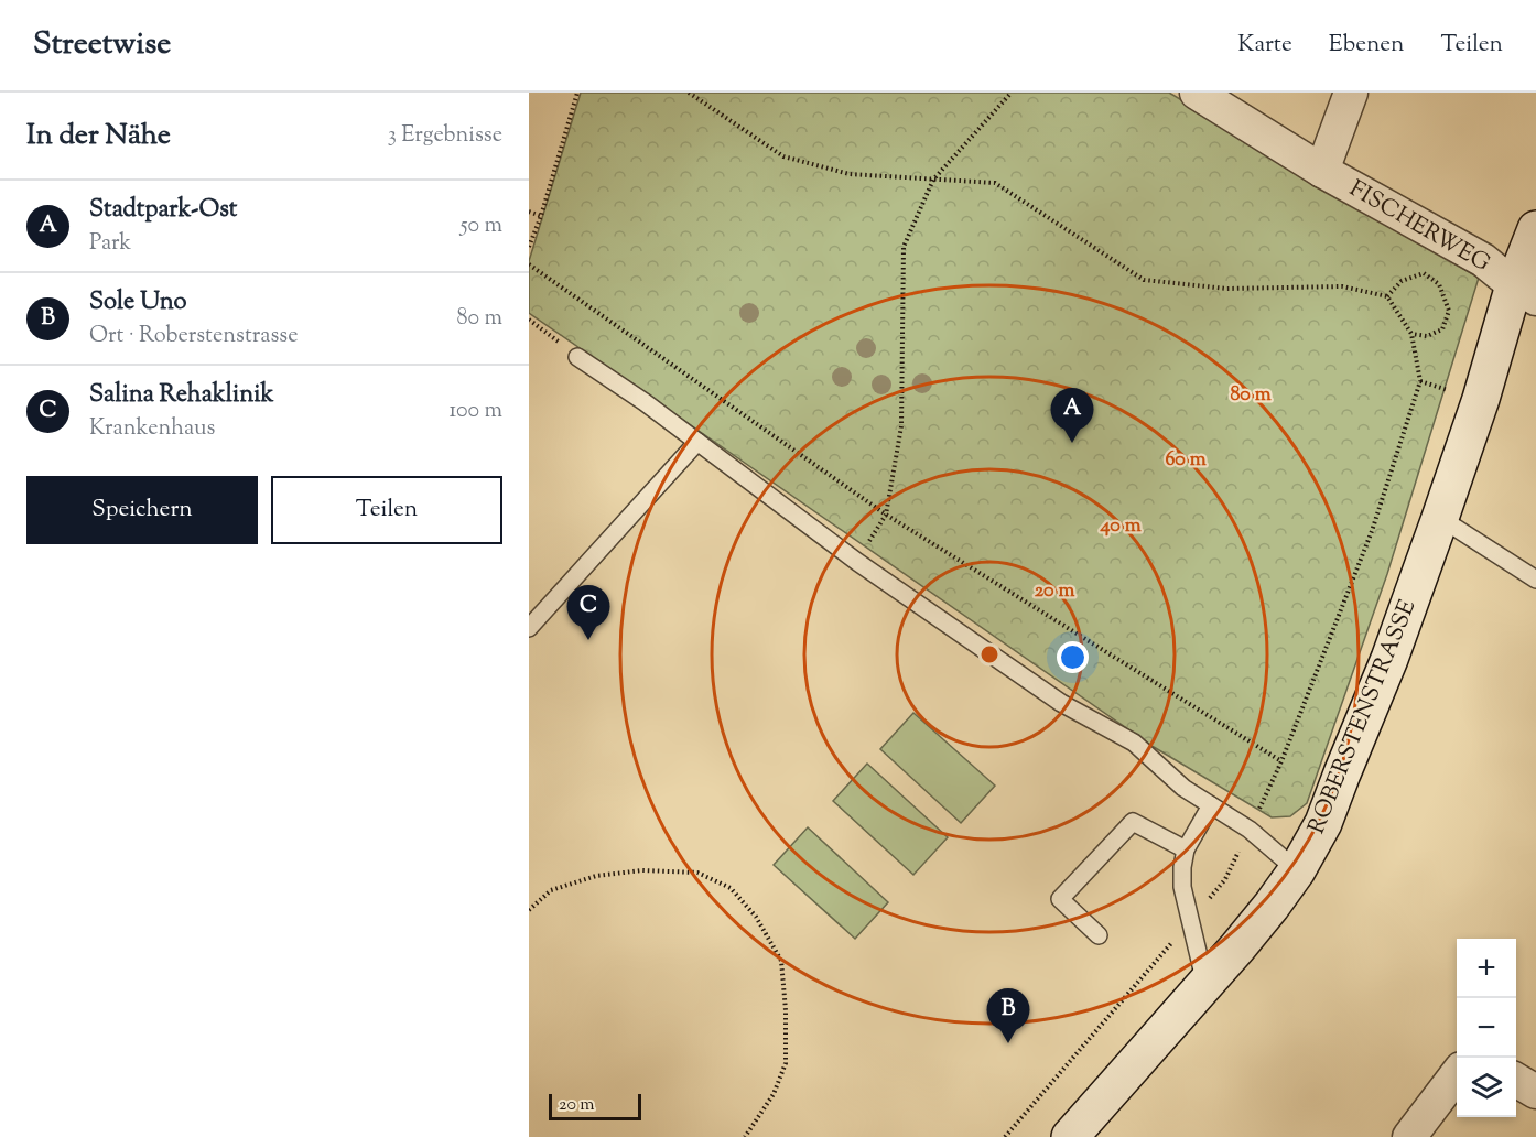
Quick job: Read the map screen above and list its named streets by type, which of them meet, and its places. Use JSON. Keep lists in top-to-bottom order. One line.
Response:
{"streets":{"street":["FISCHERWEG","ROBERSTENSTRASSE"]},"crossings":[["FISCHERWEG","ROBERSTENSTRASSE"]],"scale_bar":"20 m","page":{"header":"Streetwise","nav":["Karte","Ebenen","Teilen"],"heading":["In der Nähe","3 Ergebnisse"],"list":[{"mark":"A","name":"Stadtpark-Ost","note":"Park","value":"50 m"},{"mark":"B","name":"Sole Uno","note":"Ort · Roberstenstrasse","value":"80 m"},{"mark":"C","name":"Salina Rehaklinik","note":"Krankenhaus","value":"100 m"}],"pins":["A","C","B"],"buttons":["Speichern","Teilen"],"map_buttons":["+","−"],"scale":"20 m"},"rings":["80 m","60 m","40 m","20 m"]}
